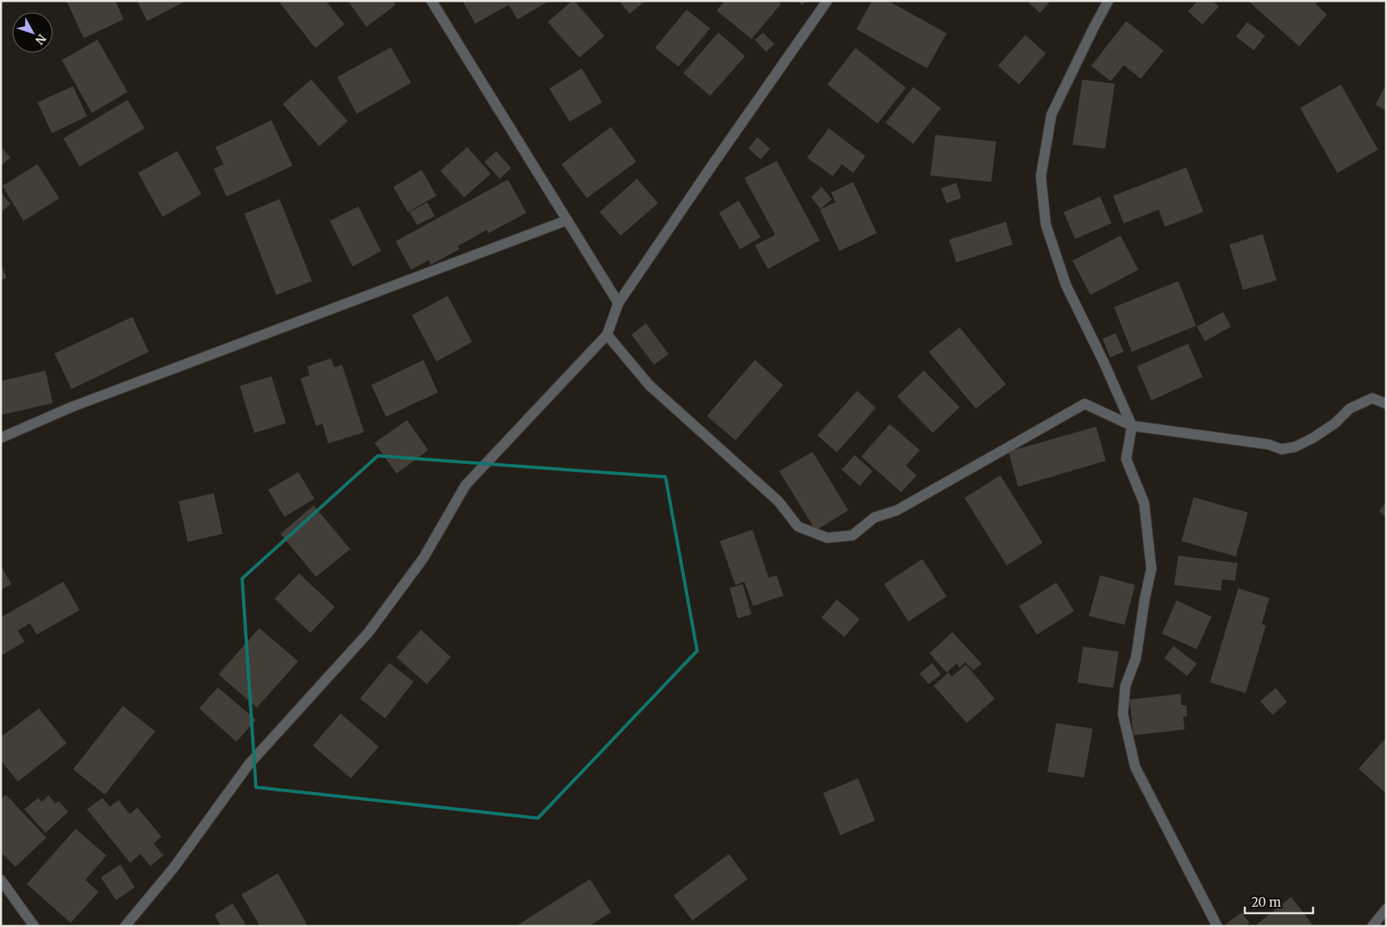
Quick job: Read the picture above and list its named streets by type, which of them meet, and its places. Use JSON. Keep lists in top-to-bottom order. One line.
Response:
{"scale_bar":"20 m","north":"bottom right"}
